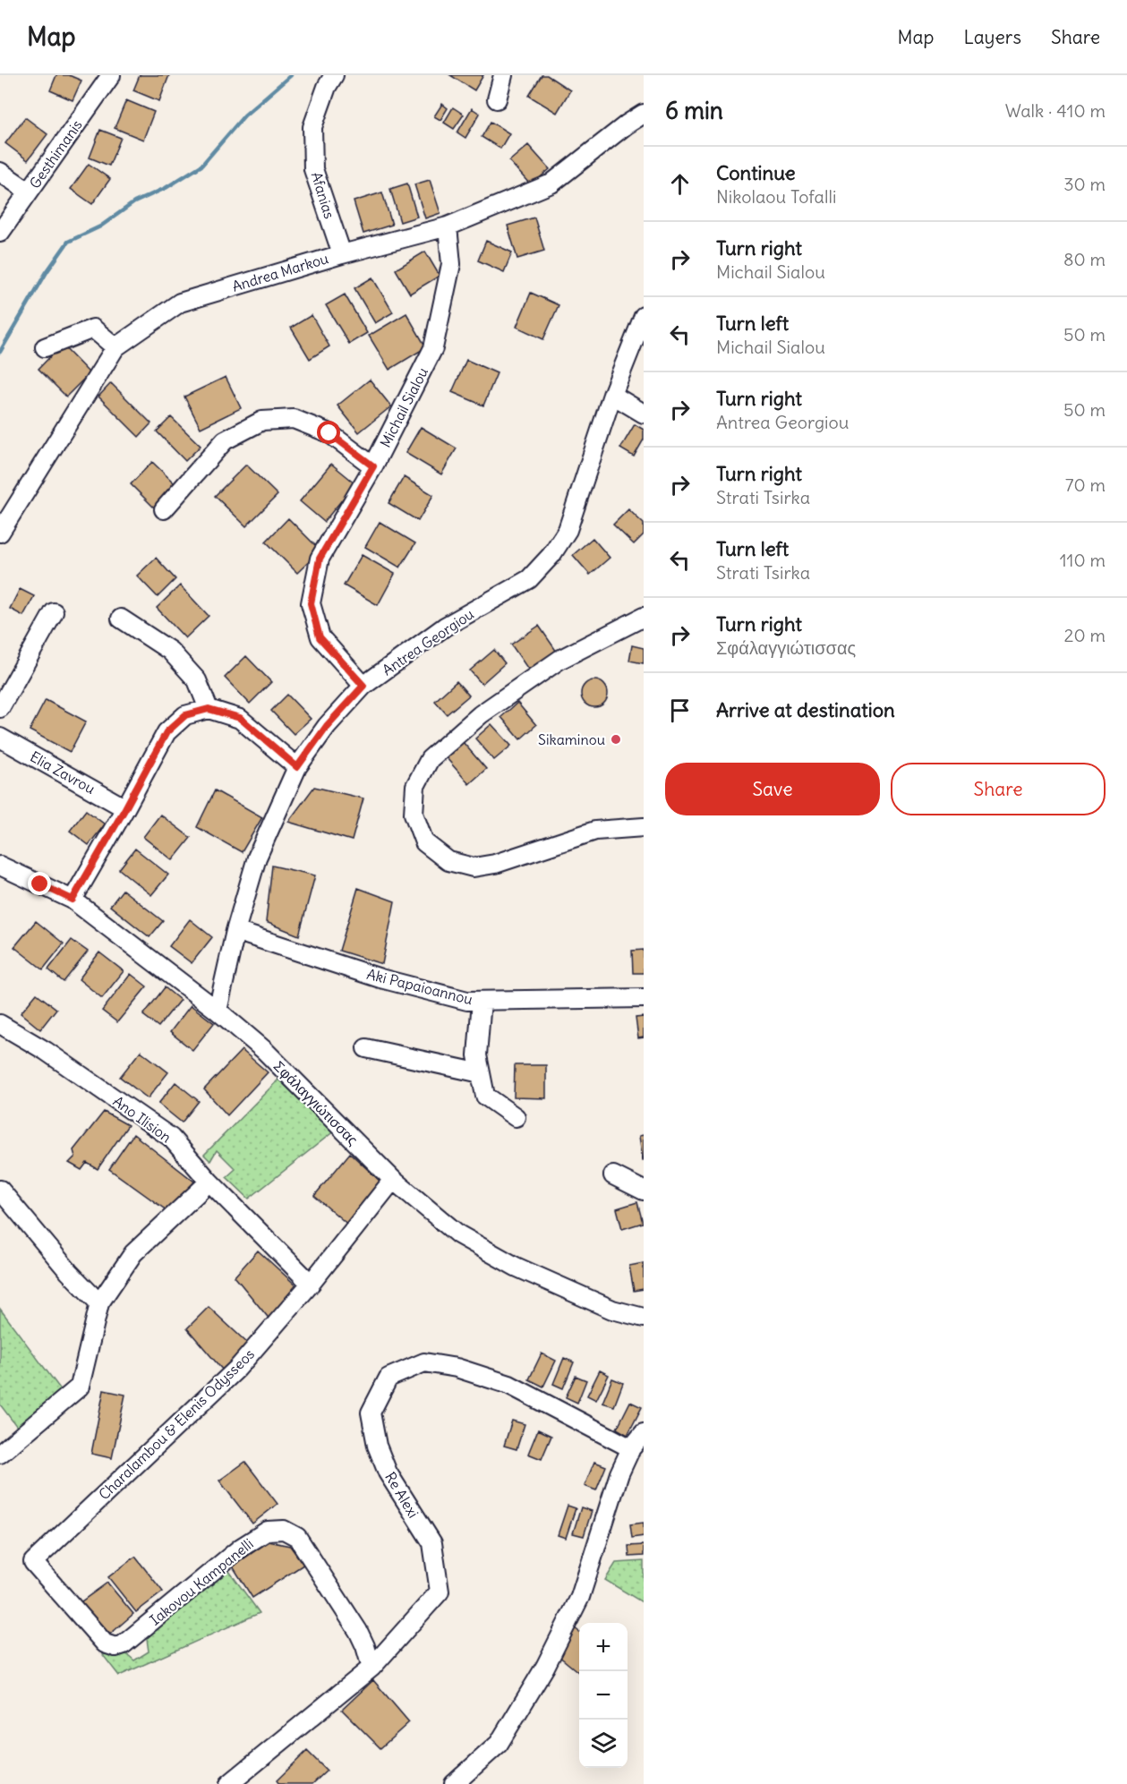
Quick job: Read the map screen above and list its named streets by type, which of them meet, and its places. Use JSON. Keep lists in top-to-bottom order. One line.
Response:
{"streets":{"street":["Gesthimanis","Afanias","Andrea Markou","Michail Sialou","Antrea Georgiou","Elia Zavrou","Aki Papaioannou","Σφάλαγγιώτισσας","Ano Ilision","Charalambou & Elenis Odysseos","Re Alexi","Iakovou Kampanelli"]},"crossings":[["Afanias","Andrea Markou"],["Andrea Markou","Michail Sialou"],["Michail Sialou","Antrea Georgiou"],["Antrea Georgiou","Aki Papaioannou"],["Antrea Georgiou","Σφάλαγγιώτισσας"],["Σφάλαγγιώτισσας","Charalambou & Elenis Odysseos"],["Ano Ilision","Charalambou & Elenis Odysseos"],["Charalambou & Elenis Odysseos","Iakovou Kampanelli"],["Re Alexi","Iakovou Kampanelli"]],"places":["Sikaminou"],"page":{"header":"Map","nav":["Map","Layers","Share"],"heading":["6 min","Walk · 410 m"],"list":[["Continue","Nikolaou Tofalli","30 m"],["Turn right","Michail Sialou","80 m"],["Turn left","Michail Sialou","50 m"],["Turn right","Antrea Georgiou","50 m"],["Turn right","Strati Tsirka","70 m"],["Turn left","Strati Tsirka","110 m"],["Turn right","Σφάλαγγιώτισσας","20 m"],"Arrive at destination"],"buttons":["Save","Share"],"map_buttons":["+","−"]}}
